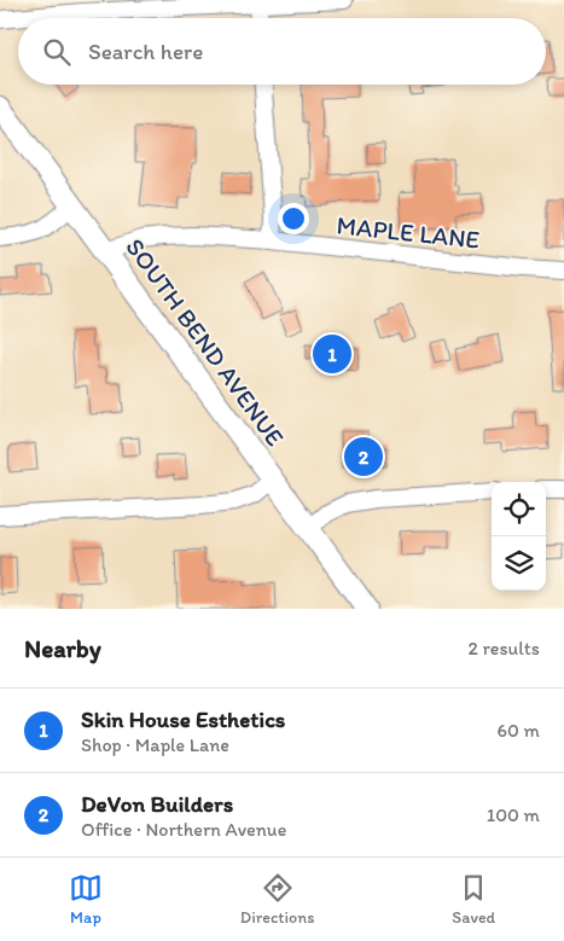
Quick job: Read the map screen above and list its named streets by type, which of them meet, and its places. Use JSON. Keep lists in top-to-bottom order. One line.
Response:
{"streets":{"main road":["SOUTH BEND AVENUE"],"street":["MAPLE LANE"]},"crossings":[["MAPLE LANE","SOUTH BEND AVENUE"]],"page":{"search":"Search here","pins":["1","2"],"heading":["Nearby","2 results"],"list":[{"mark":"1","name":"Skin House Esthetics","note":"Shop · Maple Lane","value":"60 m"},{"mark":"2","name":"DeVon Builders","note":"Office · Northern Avenue","value":"100 m"}],"nav":["Map","Directions","Saved"]}}
